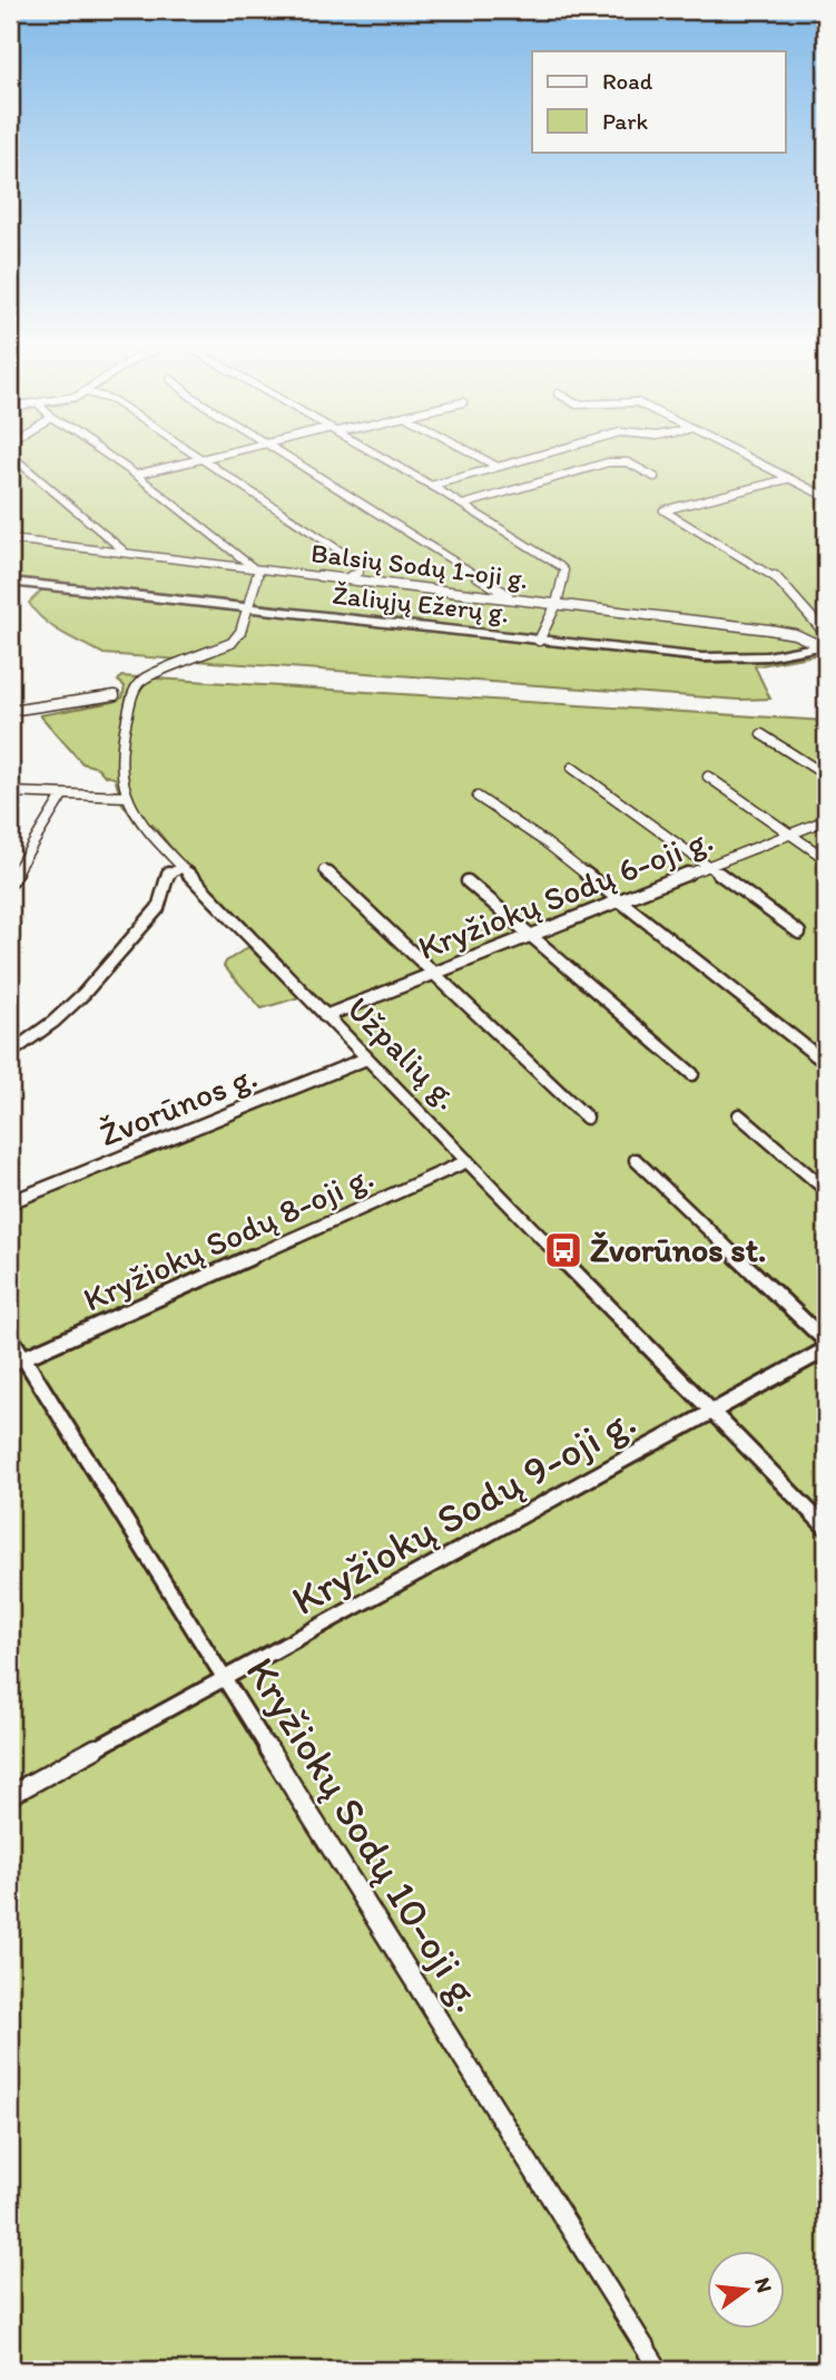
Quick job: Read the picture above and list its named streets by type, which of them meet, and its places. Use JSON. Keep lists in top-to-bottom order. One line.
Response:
{"streets":{"main road":["Žaliųjų Ežerų g."],"street":["Balsių Sodų 1-oji g.","Kryžiokų Sodų 6-oji g.","Užpalių g.","Žvorūnos g.","Kryžiokų Sodų 8-oji g.","Kryžiokų Sodų 9-oji g.","Kryžiokų Sodų 10-oji g."]},"crossings":[["Balsių Sodų 1-oji g.","Žaliųjų Ežerų g."],["Balsių Sodų 1-oji g.","Užpalių g."],["Žaliųjų Ežerų g.","Užpalių g."],["Kryžiokų Sodų 6-oji g.","Užpalių g."],["Užpalių g.","Žvorūnos g."],["Užpalių g.","Kryžiokų Sodų 8-oji g."],["Užpalių g.","Kryžiokų Sodų 9-oji g."],["Kryžiokų Sodų 8-oji g.","Kryžiokų Sodų 10-oji g."],["Kryžiokų Sodų 9-oji g.","Kryžiokų Sodų 10-oji g."]],"places":{"bus stop":["Žvorūnos st."]},"legend":["Road","Park"],"north":"right"}
